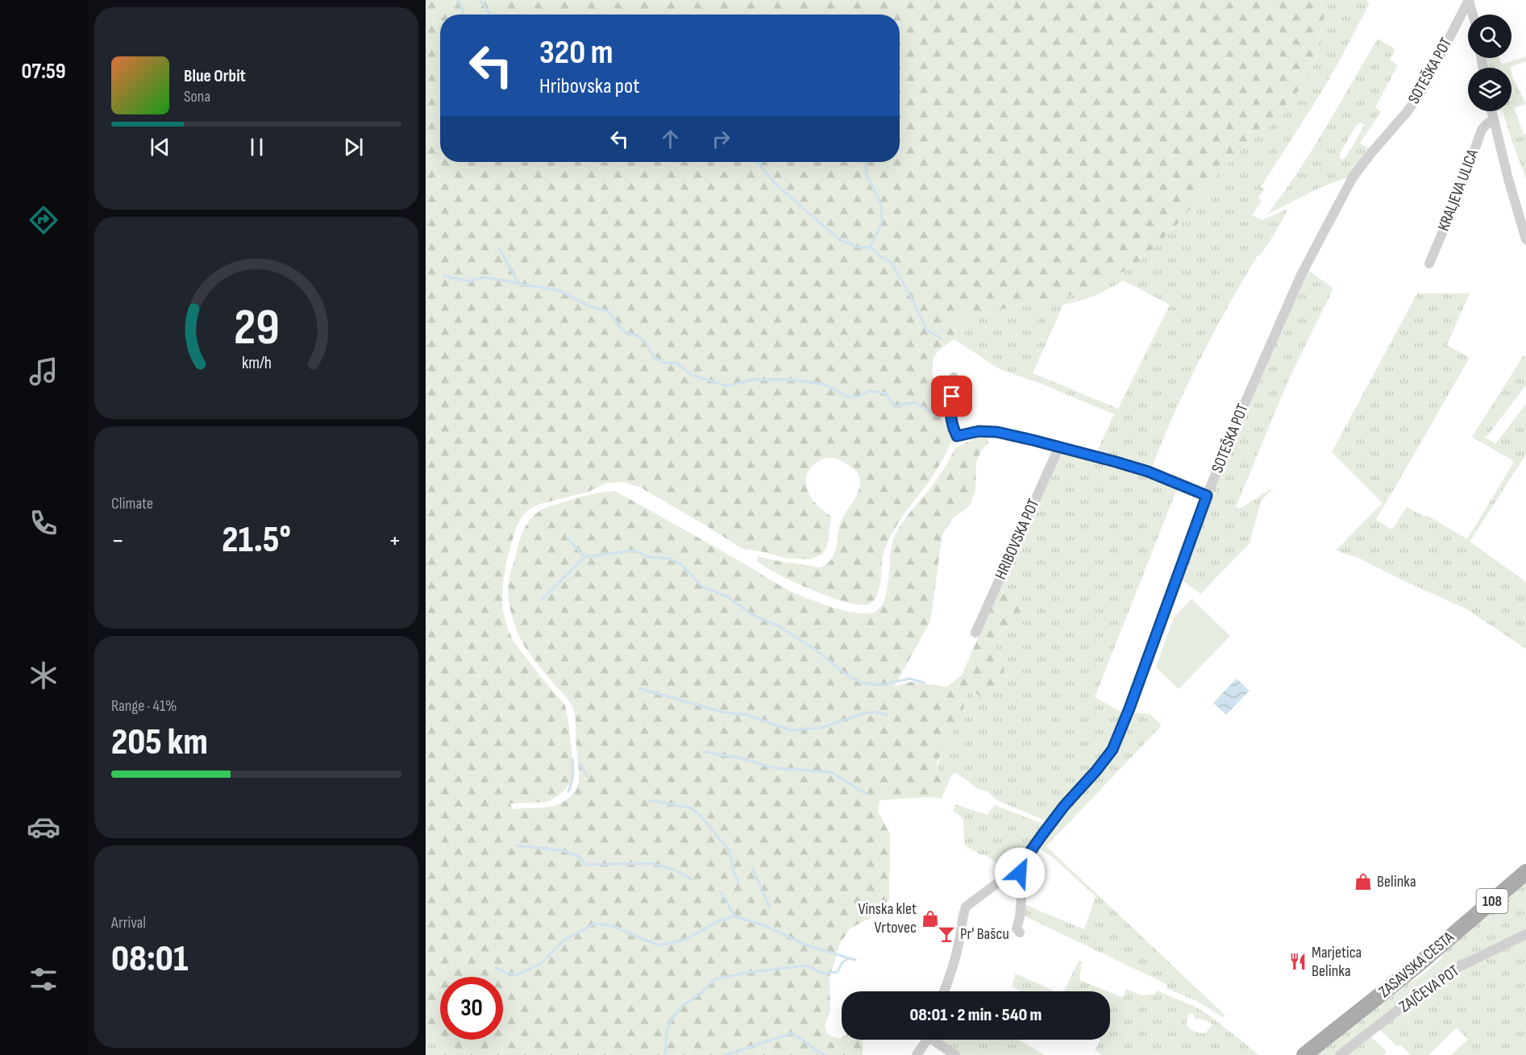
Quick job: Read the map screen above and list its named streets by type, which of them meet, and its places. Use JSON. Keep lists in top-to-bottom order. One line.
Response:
{"streets":{"main road":["108","ZASAVSKA CESTA"],"street":["SOTEŠKA POT","KRALJEVA ULICA","HRIBOVSKA POT","ZAJČEVA POT"]},"places":{"shop":["Belinka","Vinska klet Vrtovec"],"bar":["Pr' Bašcu"],"restaurant":["Marjetica Belinka"]},"page":{"tabs":"07:59","turn":["320 m","Hribovska pot"],"song":["Blue Orbit","Sona"],"tile":["Climate",["Range · 41%","205 km"],["Arrival","08:01"]],"heat":["−","21.5°","+"],"limit":"30","trip":"08:01 · 2 min · 540 m","gauge":["29","km/h"]}}
